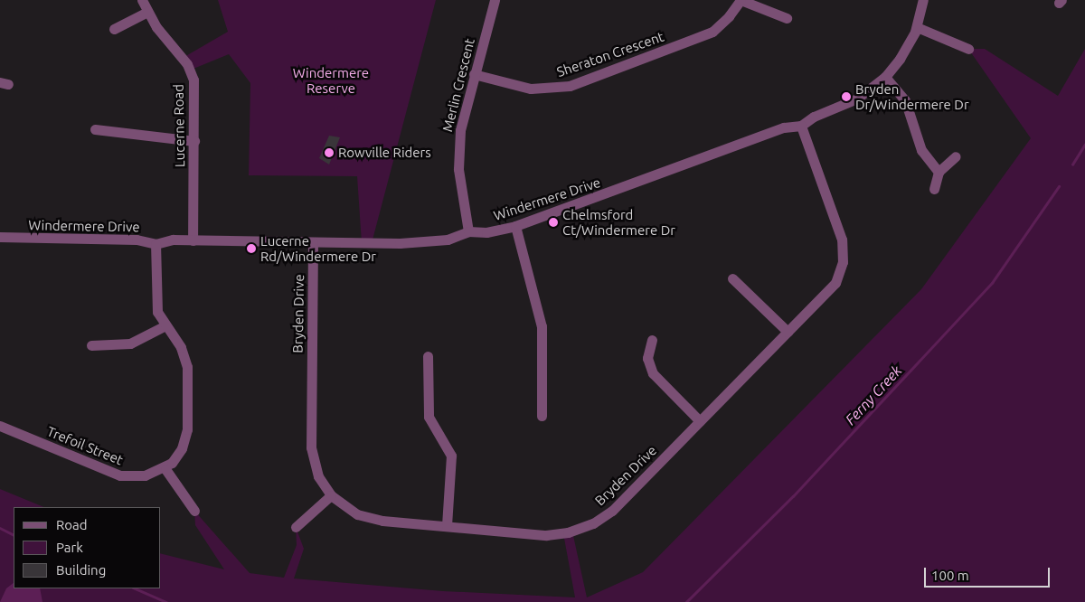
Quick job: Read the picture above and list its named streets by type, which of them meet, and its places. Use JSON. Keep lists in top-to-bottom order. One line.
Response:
{"streets":{"street":["Sheraton Crescent","Merlin Crescent","Lucerne Road","Windermere Drive","Bryden Drive","Trefoil Street"]},"crossings":[["Sheraton Crescent","Merlin Crescent"],["Merlin Crescent","Windermere Drive"],["Lucerne Road","Windermere Drive"],["Windermere Drive","Bryden Drive"]],"water":["Ferny Creek"],"parks":["Windermere Reserve"],"places":["Bryden Dr/Windermere Dr","Rowville Riders","Chelmsford Ct/Windermere Dr","Lucerne Rd/Windermere Dr"],"legend":["Road","Park","Building"],"scale_bar":"100 m"}
